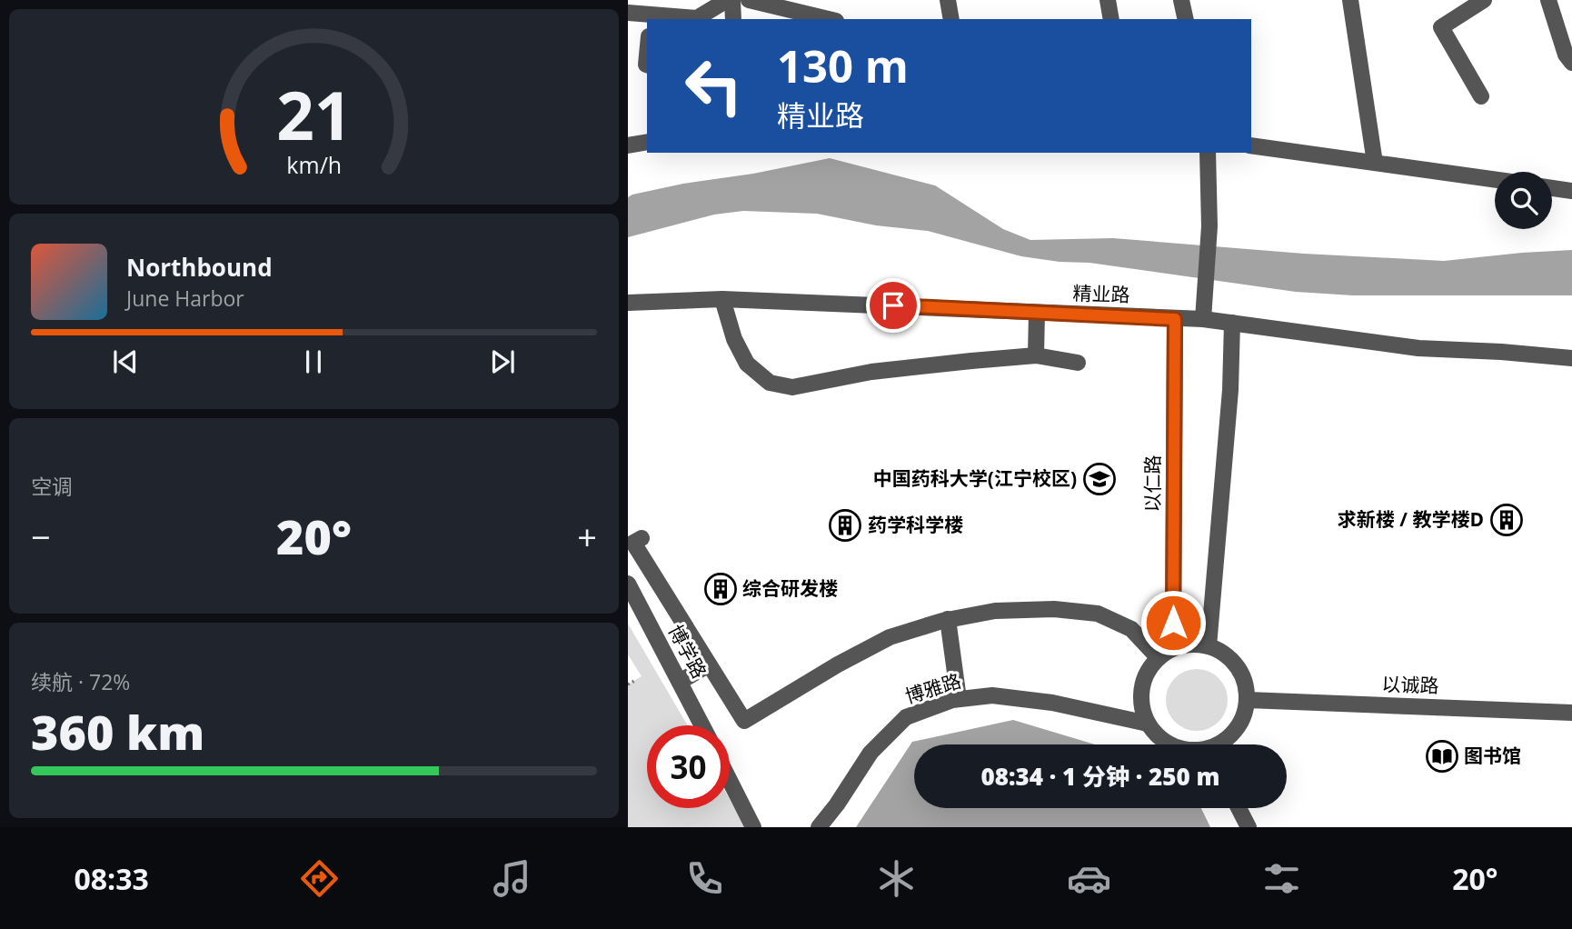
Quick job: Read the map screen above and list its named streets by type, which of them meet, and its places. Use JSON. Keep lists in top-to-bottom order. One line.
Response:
{"streets":{"street":["精业路","以仁路","博学路","以诚路","博雅路"]},"crossings":[["精业路","以仁路"]],"places":{"school or university":["中国药科大学(江宁校区)"],"building":["求新楼 / 教学楼D","药学科学楼","综合研发楼"],"library":["图书馆"]},"page":{"turn":["130 m","精业路"],"song":["Northbound","June Harbor"],"tile":["空调",["续航 · 72%","360 km"]],"heat":["−","20°","+"],"limit":"30","trip":"08:34 · 1 分钟 · 250 m","tabs":["08:33","20°"],"gauge":["21","km/h"]}}
